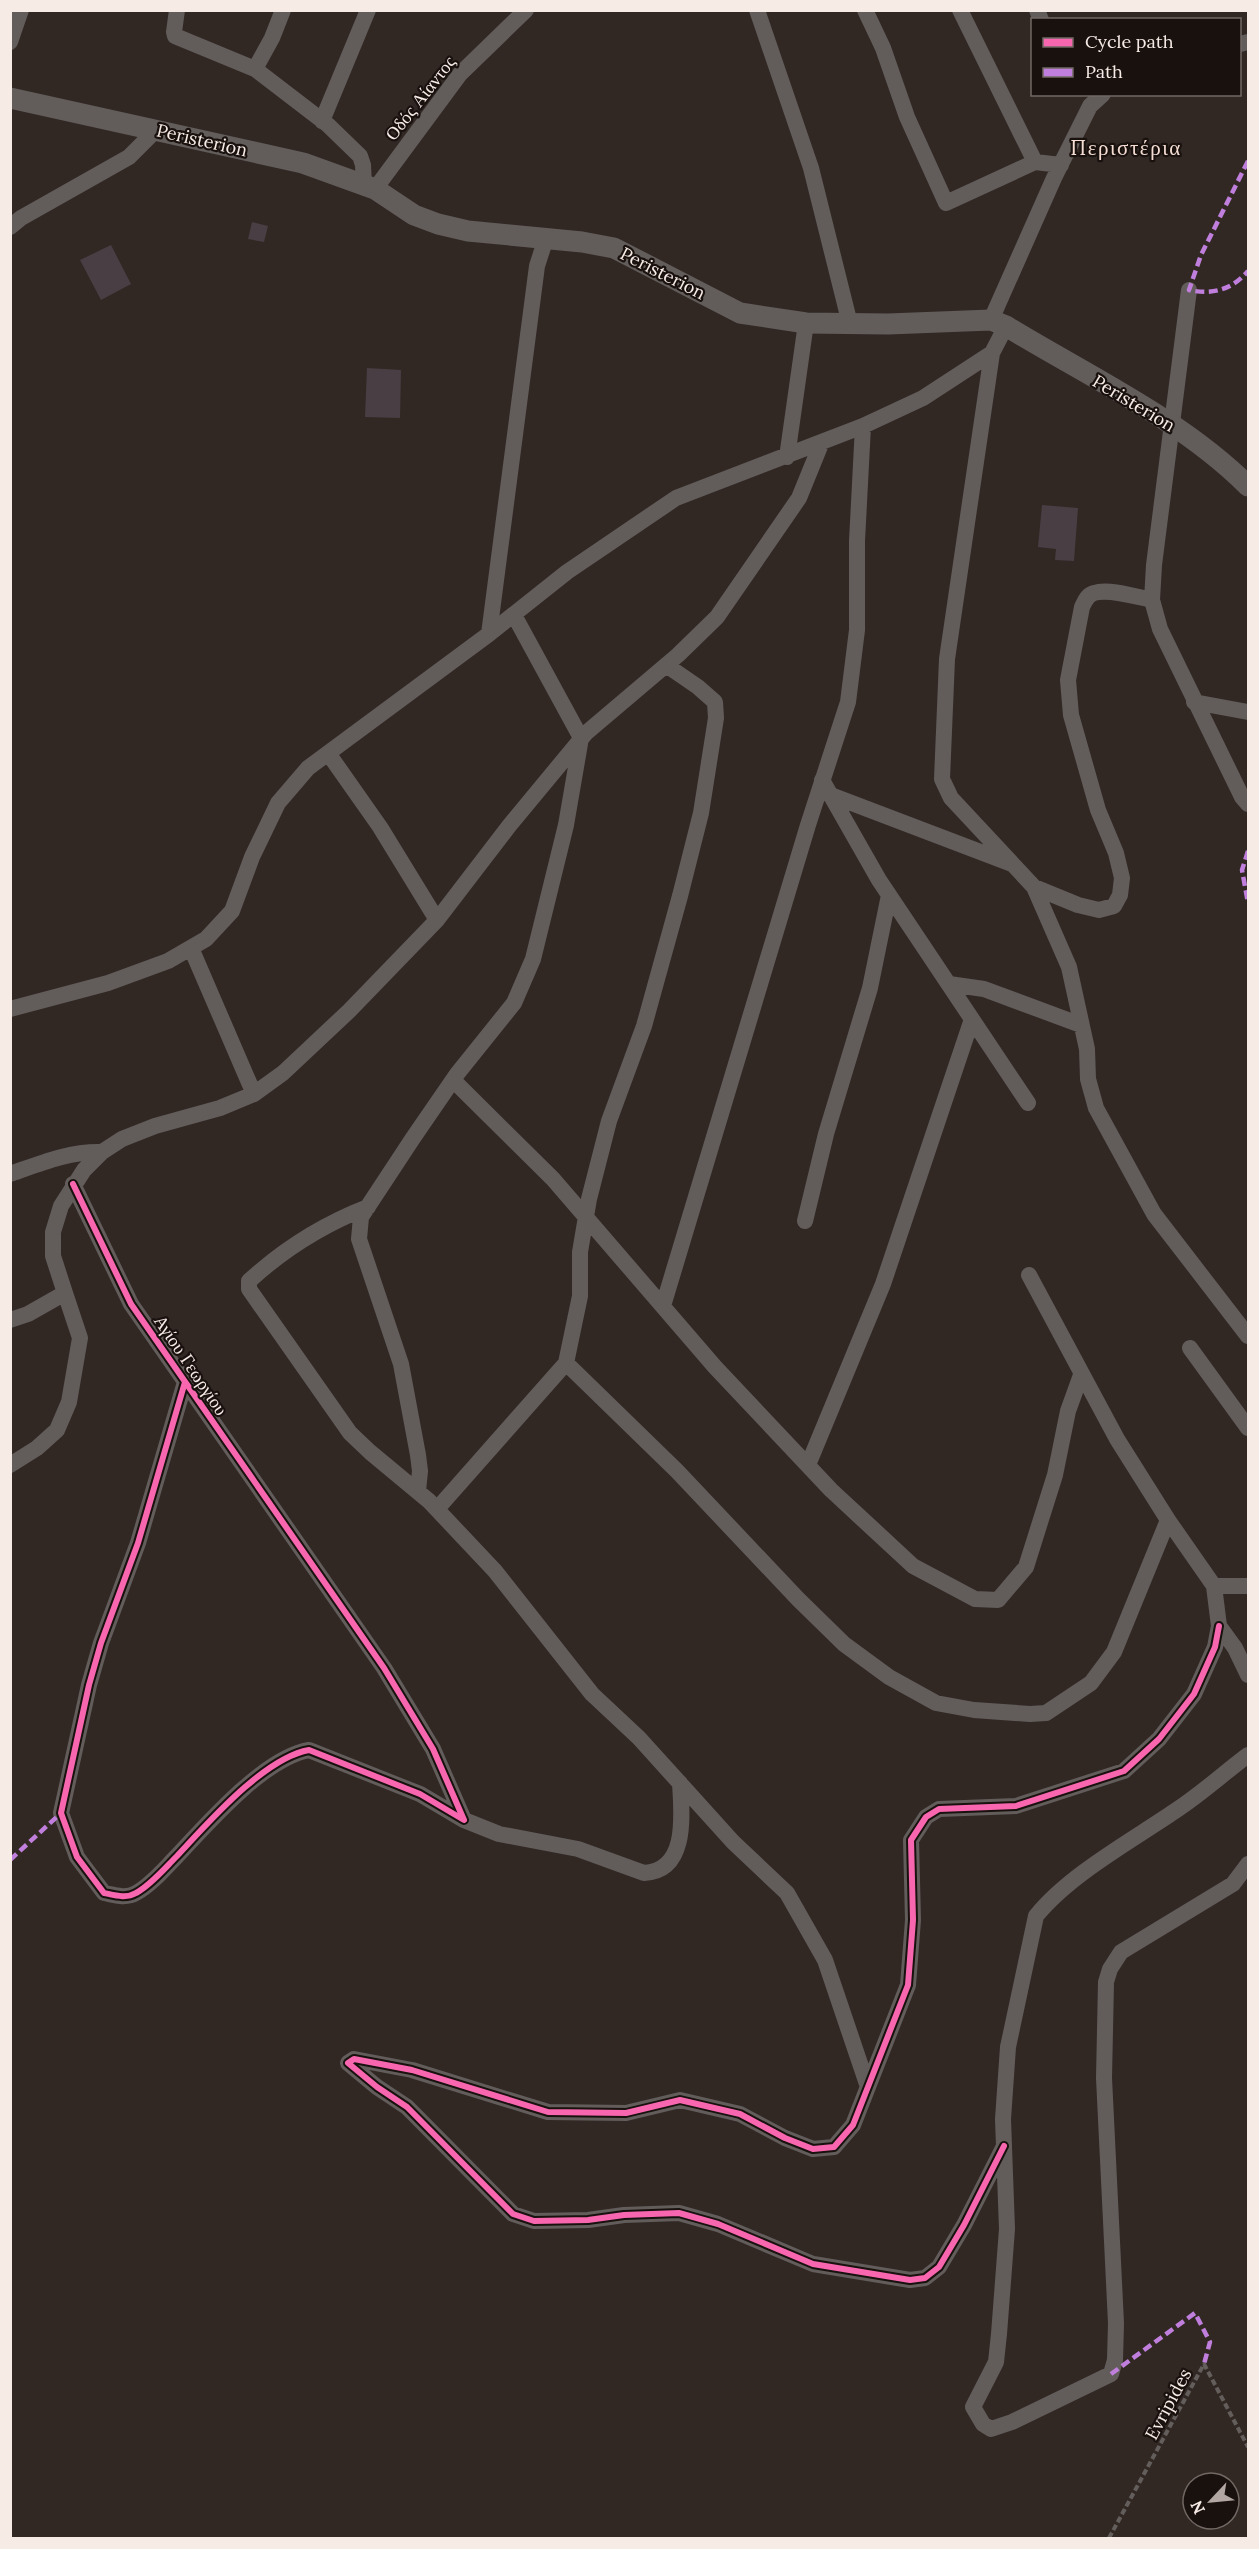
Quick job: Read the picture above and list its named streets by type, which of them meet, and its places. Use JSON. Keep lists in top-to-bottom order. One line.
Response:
{"streets":{"street":["Οδός Αίαντος","Peristerion","Αγίου Γεωργίου"],"path":["Evripides"]},"crossings":[["Οδός Αίαντος","Peristerion"]],"districts":["Περιστέρια"],"legend":["Cycle path","Path"],"north":"bottom left"}
